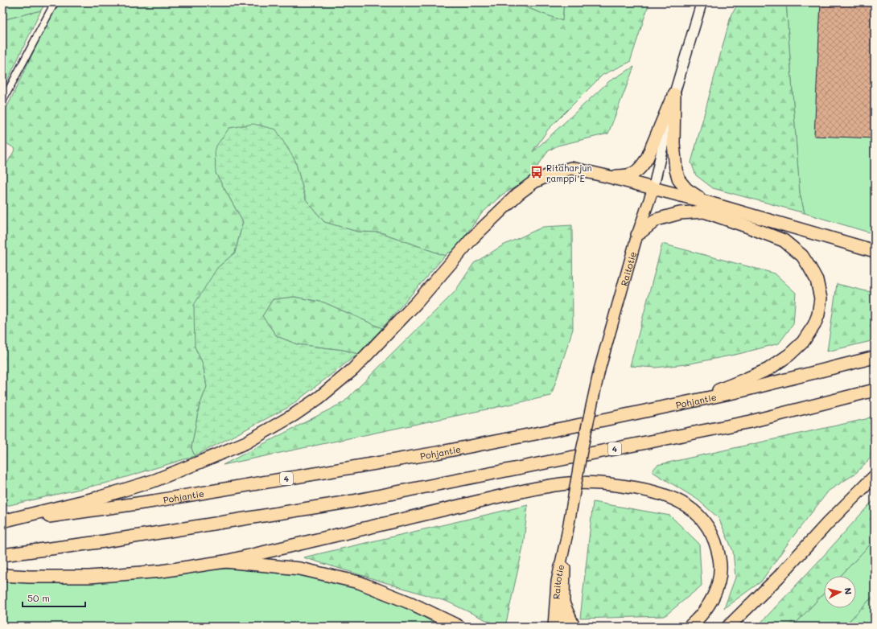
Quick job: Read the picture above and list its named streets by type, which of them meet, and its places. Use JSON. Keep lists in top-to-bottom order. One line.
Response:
{"streets":{"highway":["Pohjantie","4"],"main road":["Raitotie"]},"places":{"bus stop":["Ritaharjun ramppi E"]},"scale_bar":"50 m","north":"right"}
